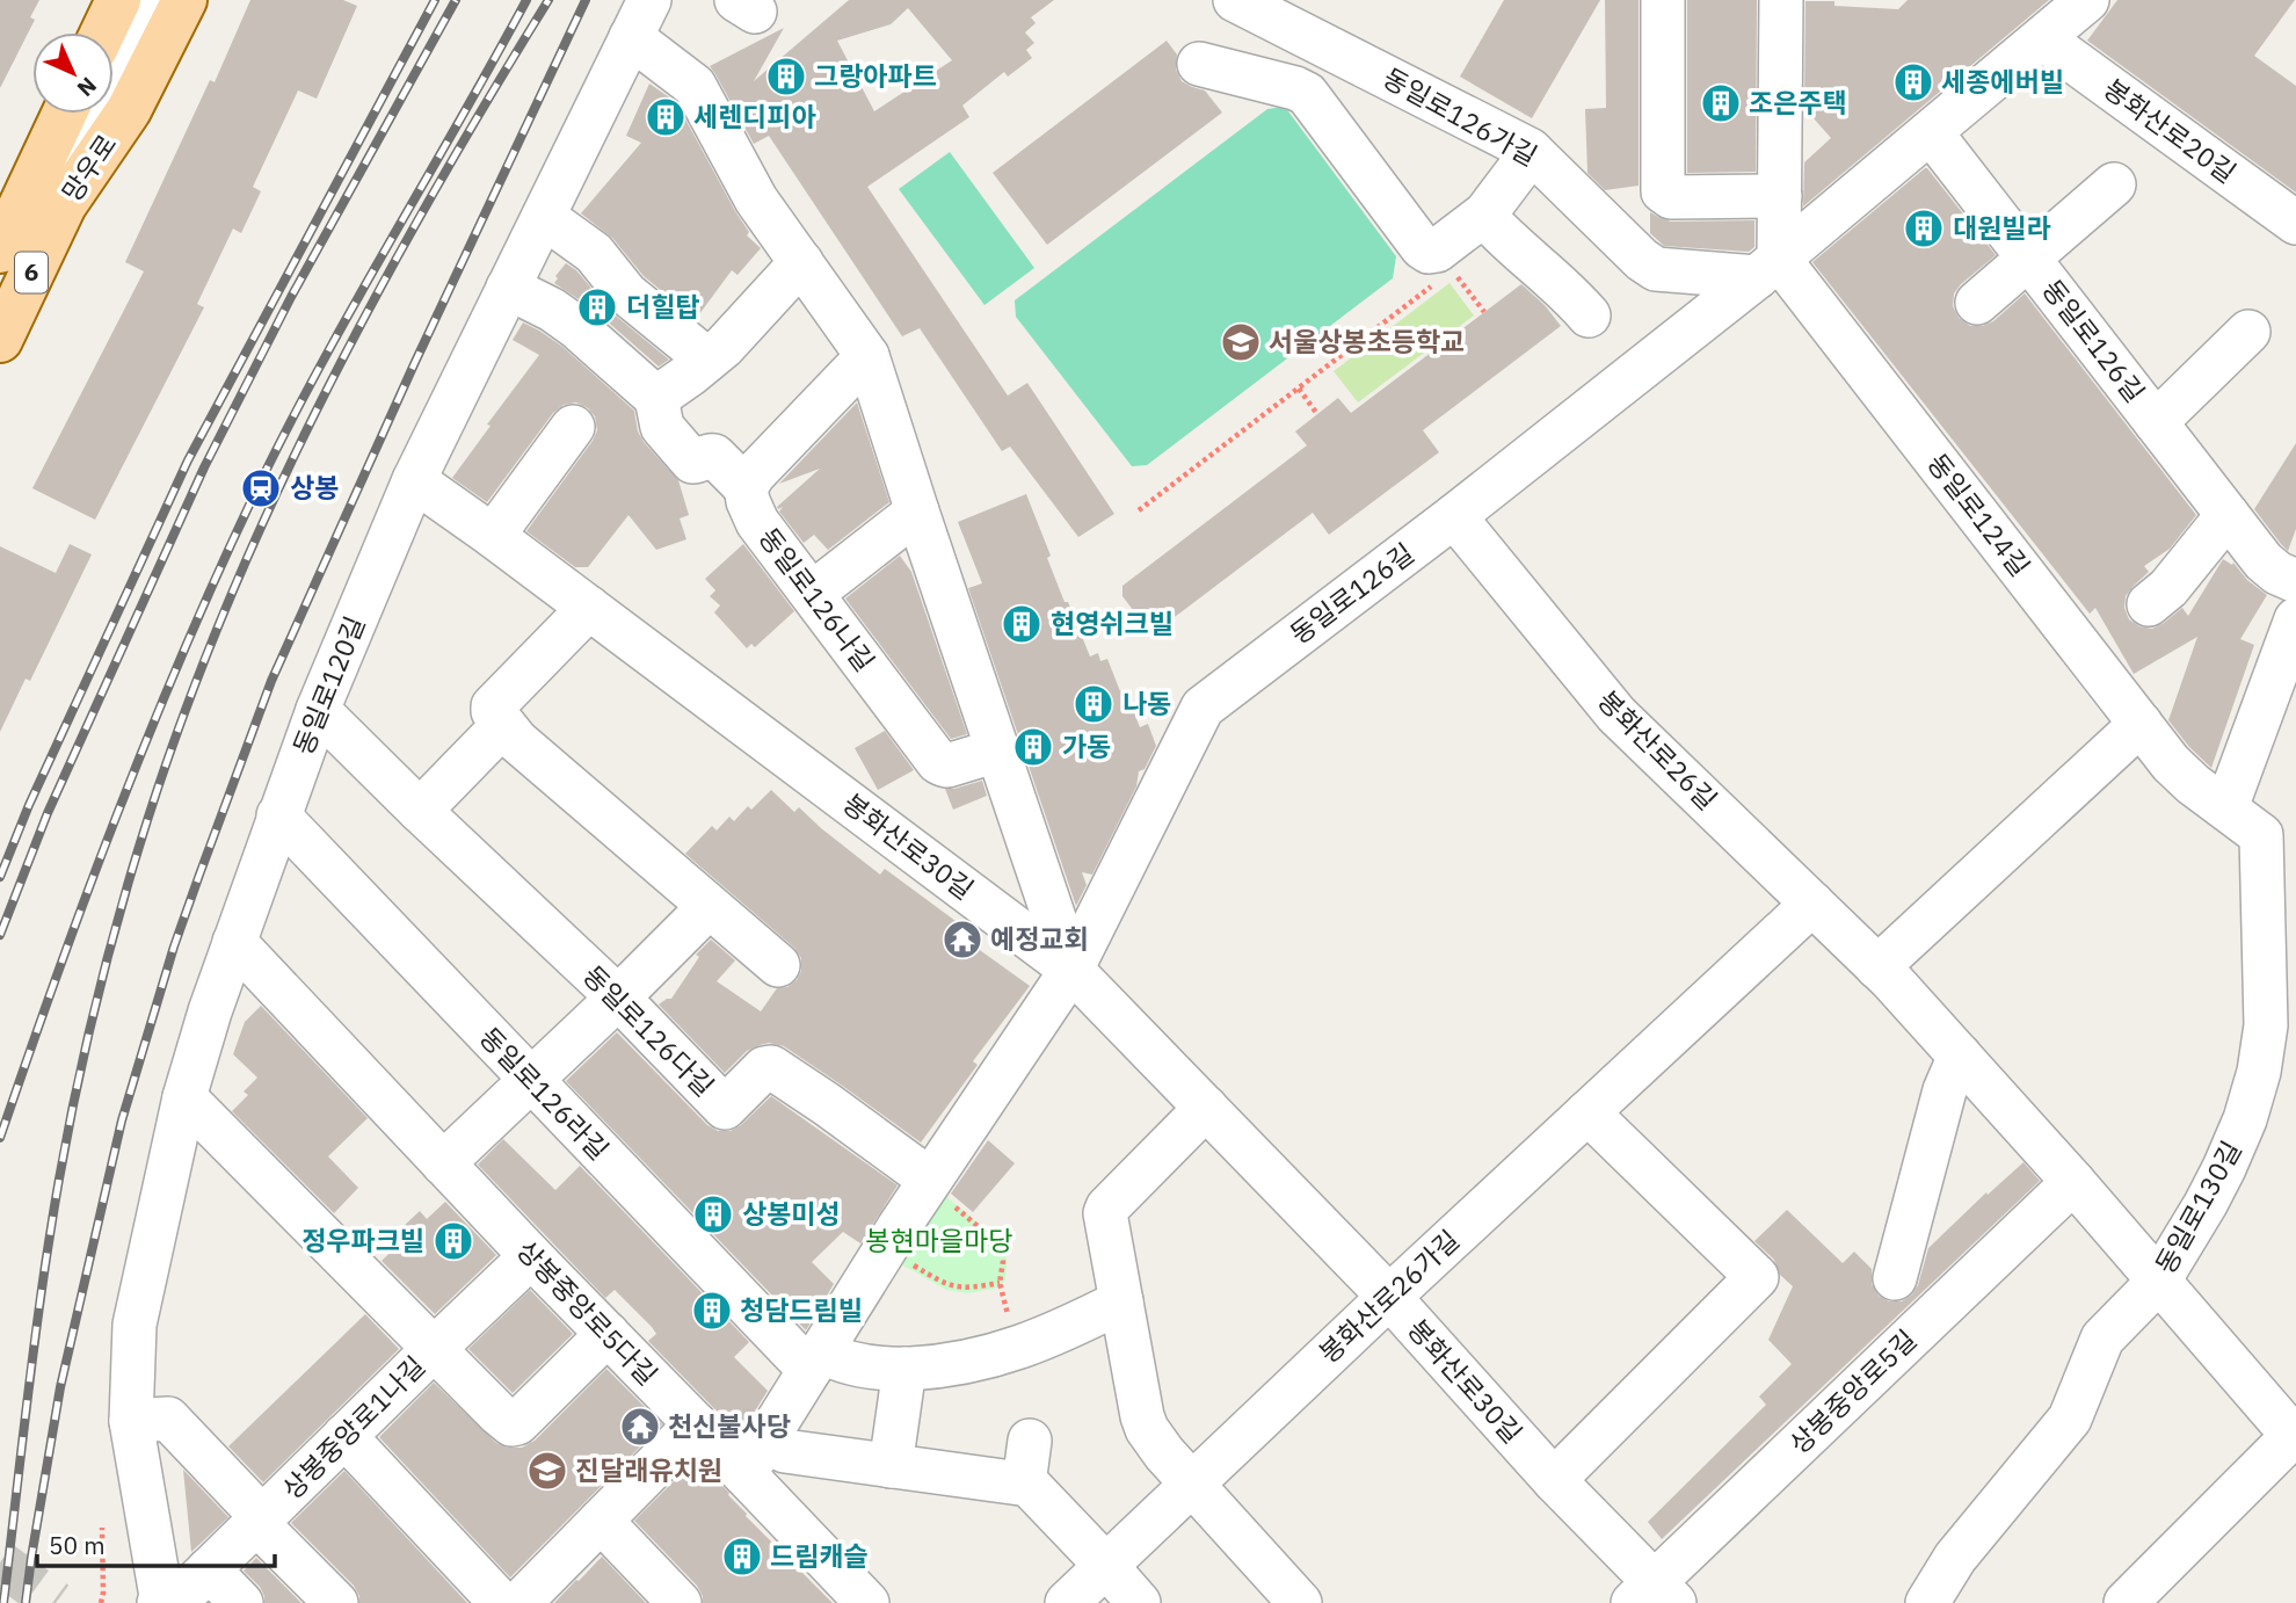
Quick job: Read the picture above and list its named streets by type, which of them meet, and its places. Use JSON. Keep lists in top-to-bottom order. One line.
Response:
{"streets":{"main road":["망우로","6"],"street":["동일로126가길","봉화산로20길","동일로126길","동일로124길","동일로126나길","동일로120길","봉화산로26길","봉화산로30길","동일로126다길","동일로126라길","동일로130길","봉화산로26가길","상봉중앙로5다길","상봉중앙로5길","상봉중앙로1나길"]},"crossings":[["동일로126가길","동일로126길"],["동일로126가길","동일로124길"],["봉화산로20길","동일로126길"],["동일로126길","동일로124길"],["동일로126길","봉화산로26길"],["동일로126길","봉화산로30길"],["동일로126길","동일로126다길"],["동일로126길","동일로126라길"],["동일로126길","상봉중앙로5다길"],["동일로124길","동일로130길"],["동일로120길","봉화산로30길"],["동일로120길","동일로126다길"],["동일로120길","동일로126라길"],["동일로120길","상봉중앙로5다길"],["동일로120길","상봉중앙로1나길"],["봉화산로26길","동일로130길"],["봉화산로26길","봉화산로26가길"],["봉화산로26길","상봉중앙로5길"],["봉화산로30길","봉화산로26가길"],["봉화산로30길","상봉중앙로5길"],["상봉중앙로5다길","상봉중앙로1나길"]],"parks":["봉현마을마당"],"places":{"building":["그랑아파트","세종에버빌","조은주택","세렌디피아","대원빌라","더힐탑","현영쉬크빌","나동","가동","상봉미성","정우파크빌","청담드림빌","드림캐슬"],"school or university":["서울상봉초등학교","진달래유치원"],"station":["상봉"],"temple":["예정교회","천신불사당"]},"scale_bar":"50 m","north":"bottom right"}
